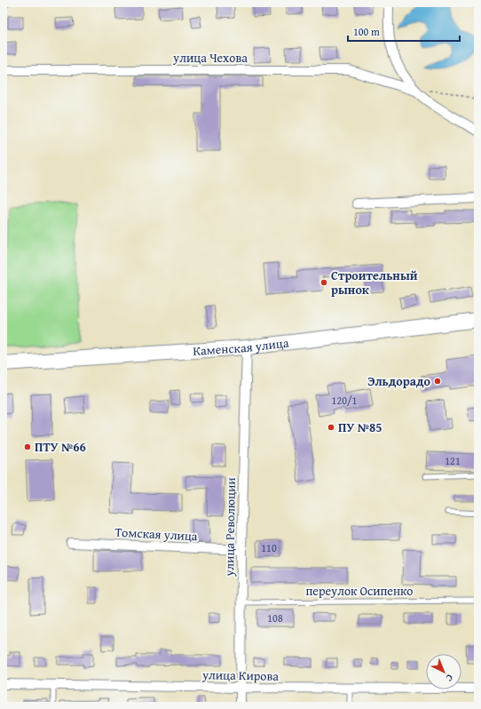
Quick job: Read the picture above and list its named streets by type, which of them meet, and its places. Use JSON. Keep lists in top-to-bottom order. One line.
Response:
{"streets":{"main road":["Каменская улица"],"street":["улица Чехова","улица Революции","Томская улица","улица Кирова"],"lane":["переулок Осипенко"]},"crossings":[["Каменская улица","улица Революции"],["улица Революции","Томская улица"],["улица Революции","переулок Осипенко"],["улица Революции","улица Кирова"]],"places":["Строительный рынок","Эльдорадо","ПУ №85","ПТУ №66"],"house_numbers":["120/1","121","110","108"],"scale_bar":"100 m","north":"bottom right"}
